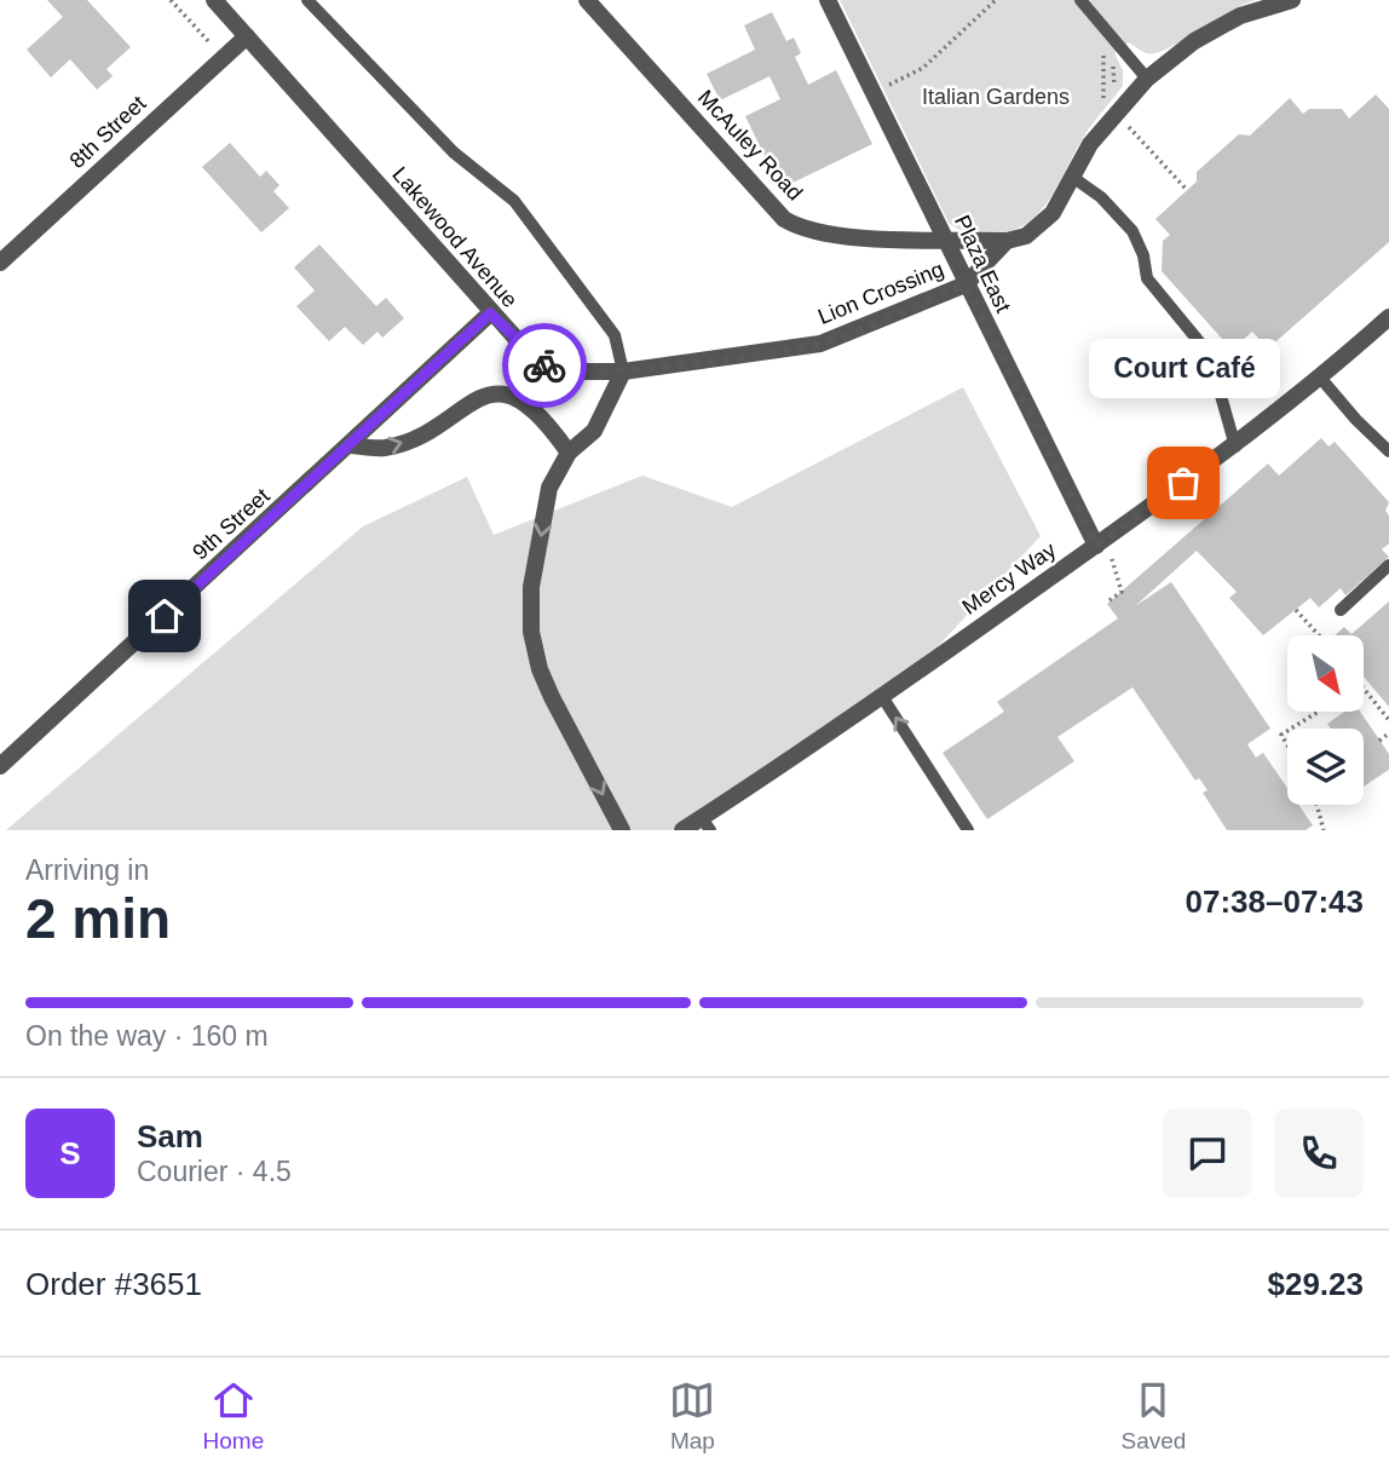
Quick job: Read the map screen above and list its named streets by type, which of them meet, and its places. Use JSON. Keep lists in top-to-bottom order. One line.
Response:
{"streets":{"street":["8th Street","McAuley Road","Lakewood Avenue","Plaza East","Lion Crossing","9th Street","Mercy Way"]},"crossings":[["8th Street","Lakewood Avenue"],["McAuley Road","Plaza East"],["McAuley Road","Lion Crossing"],["Lakewood Avenue","Lion Crossing"],["Lakewood Avenue","9th Street"],["Plaza East","Lion Crossing"],["Plaza East","Mercy Way"]],"parks":["Italian Gardens"],"places":["Court Café"],"north":"bottom right","page":{"bubble":"Court Café","heading":["2 min","Arriving in","07:38–07:43"],"panel":["Sam","Courier · 4.5","Order #3651","$29.23"],"bar":"On the way · 160 m","round":"S","tabs":["Home","Map","Saved"]}}
